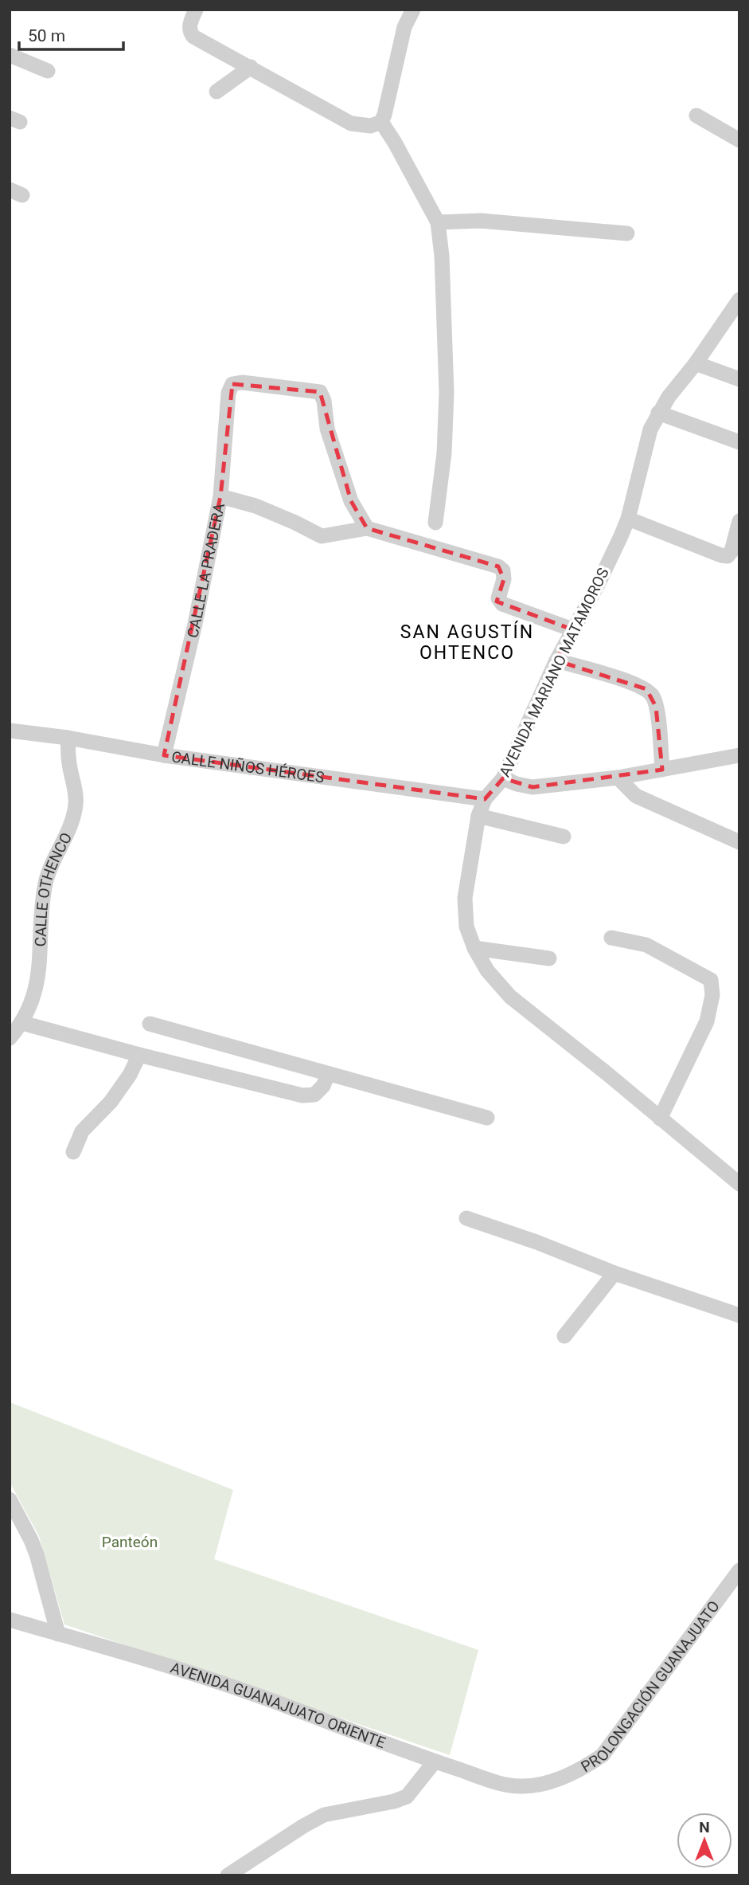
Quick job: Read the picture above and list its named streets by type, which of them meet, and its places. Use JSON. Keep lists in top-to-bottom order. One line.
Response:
{"streets":{"street":["CALLE LA PRADERA","AVENIDA MARIANO MATAMOROS","CALLE NIÑOS HÉROES","CALLE OTHENCO","PROLONGACIÓN GUANAJUATO","AVENIDA GUANAJUATO ORIENTE"]},"crossings":[["CALLE LA PRADERA","CALLE NIÑOS HÉROES"],["AVENIDA MARIANO MATAMOROS","CALLE NIÑOS HÉROES"],["CALLE NIÑOS HÉROES","CALLE OTHENCO"],["PROLONGACIÓN GUANAJUATO","AVENIDA GUANAJUATO ORIENTE"]],"districts":["SAN AGUSTÍN OHTENCO"],"parks":["Panteón"],"scale_bar":"50 m","north":"top"}
